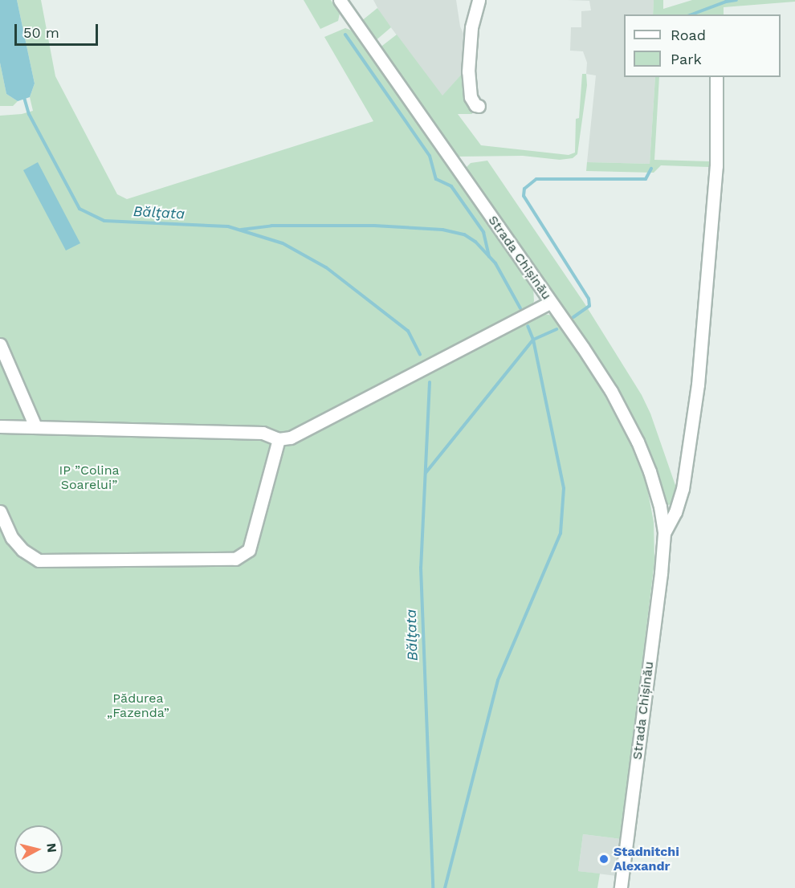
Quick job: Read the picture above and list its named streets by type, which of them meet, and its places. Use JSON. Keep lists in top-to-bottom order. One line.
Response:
{"streets":{"street":["Strada Chișinău"]},"water":["Bălţata"],"parks":["IP ”Colina Soarelui”","Pădurea „Fazenda”"],"places":["Stadnitchi Alexandr"],"legend":["Road","Park"],"scale_bar":"50 m","north":"right"}
